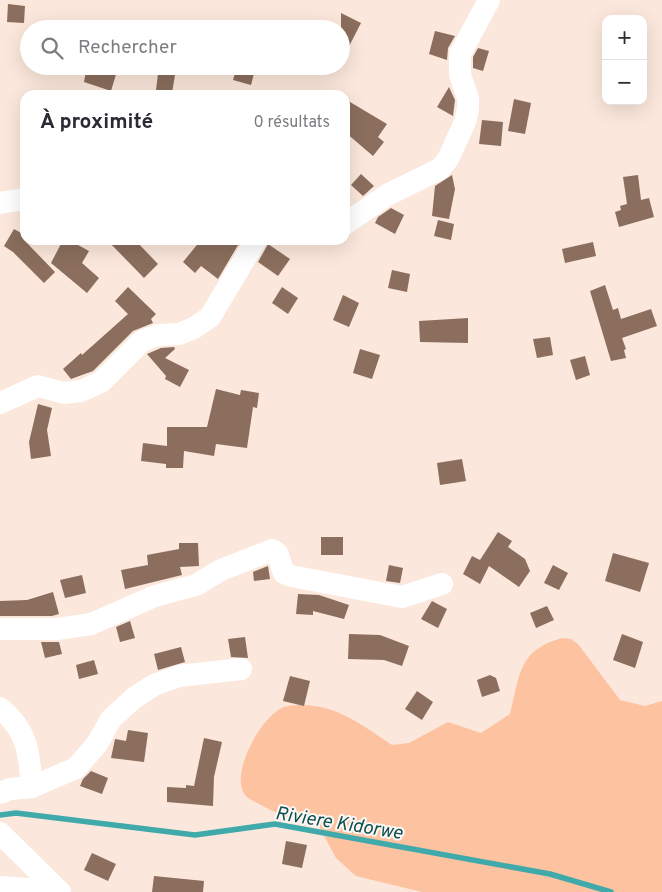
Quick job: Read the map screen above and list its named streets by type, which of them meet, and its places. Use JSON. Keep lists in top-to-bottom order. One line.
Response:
{"water":["Riviere Kidorwe"],"page":{"map_buttons":["+","−"],"search":"Rechercher","heading":["À proximité","0 résultats"]}}
